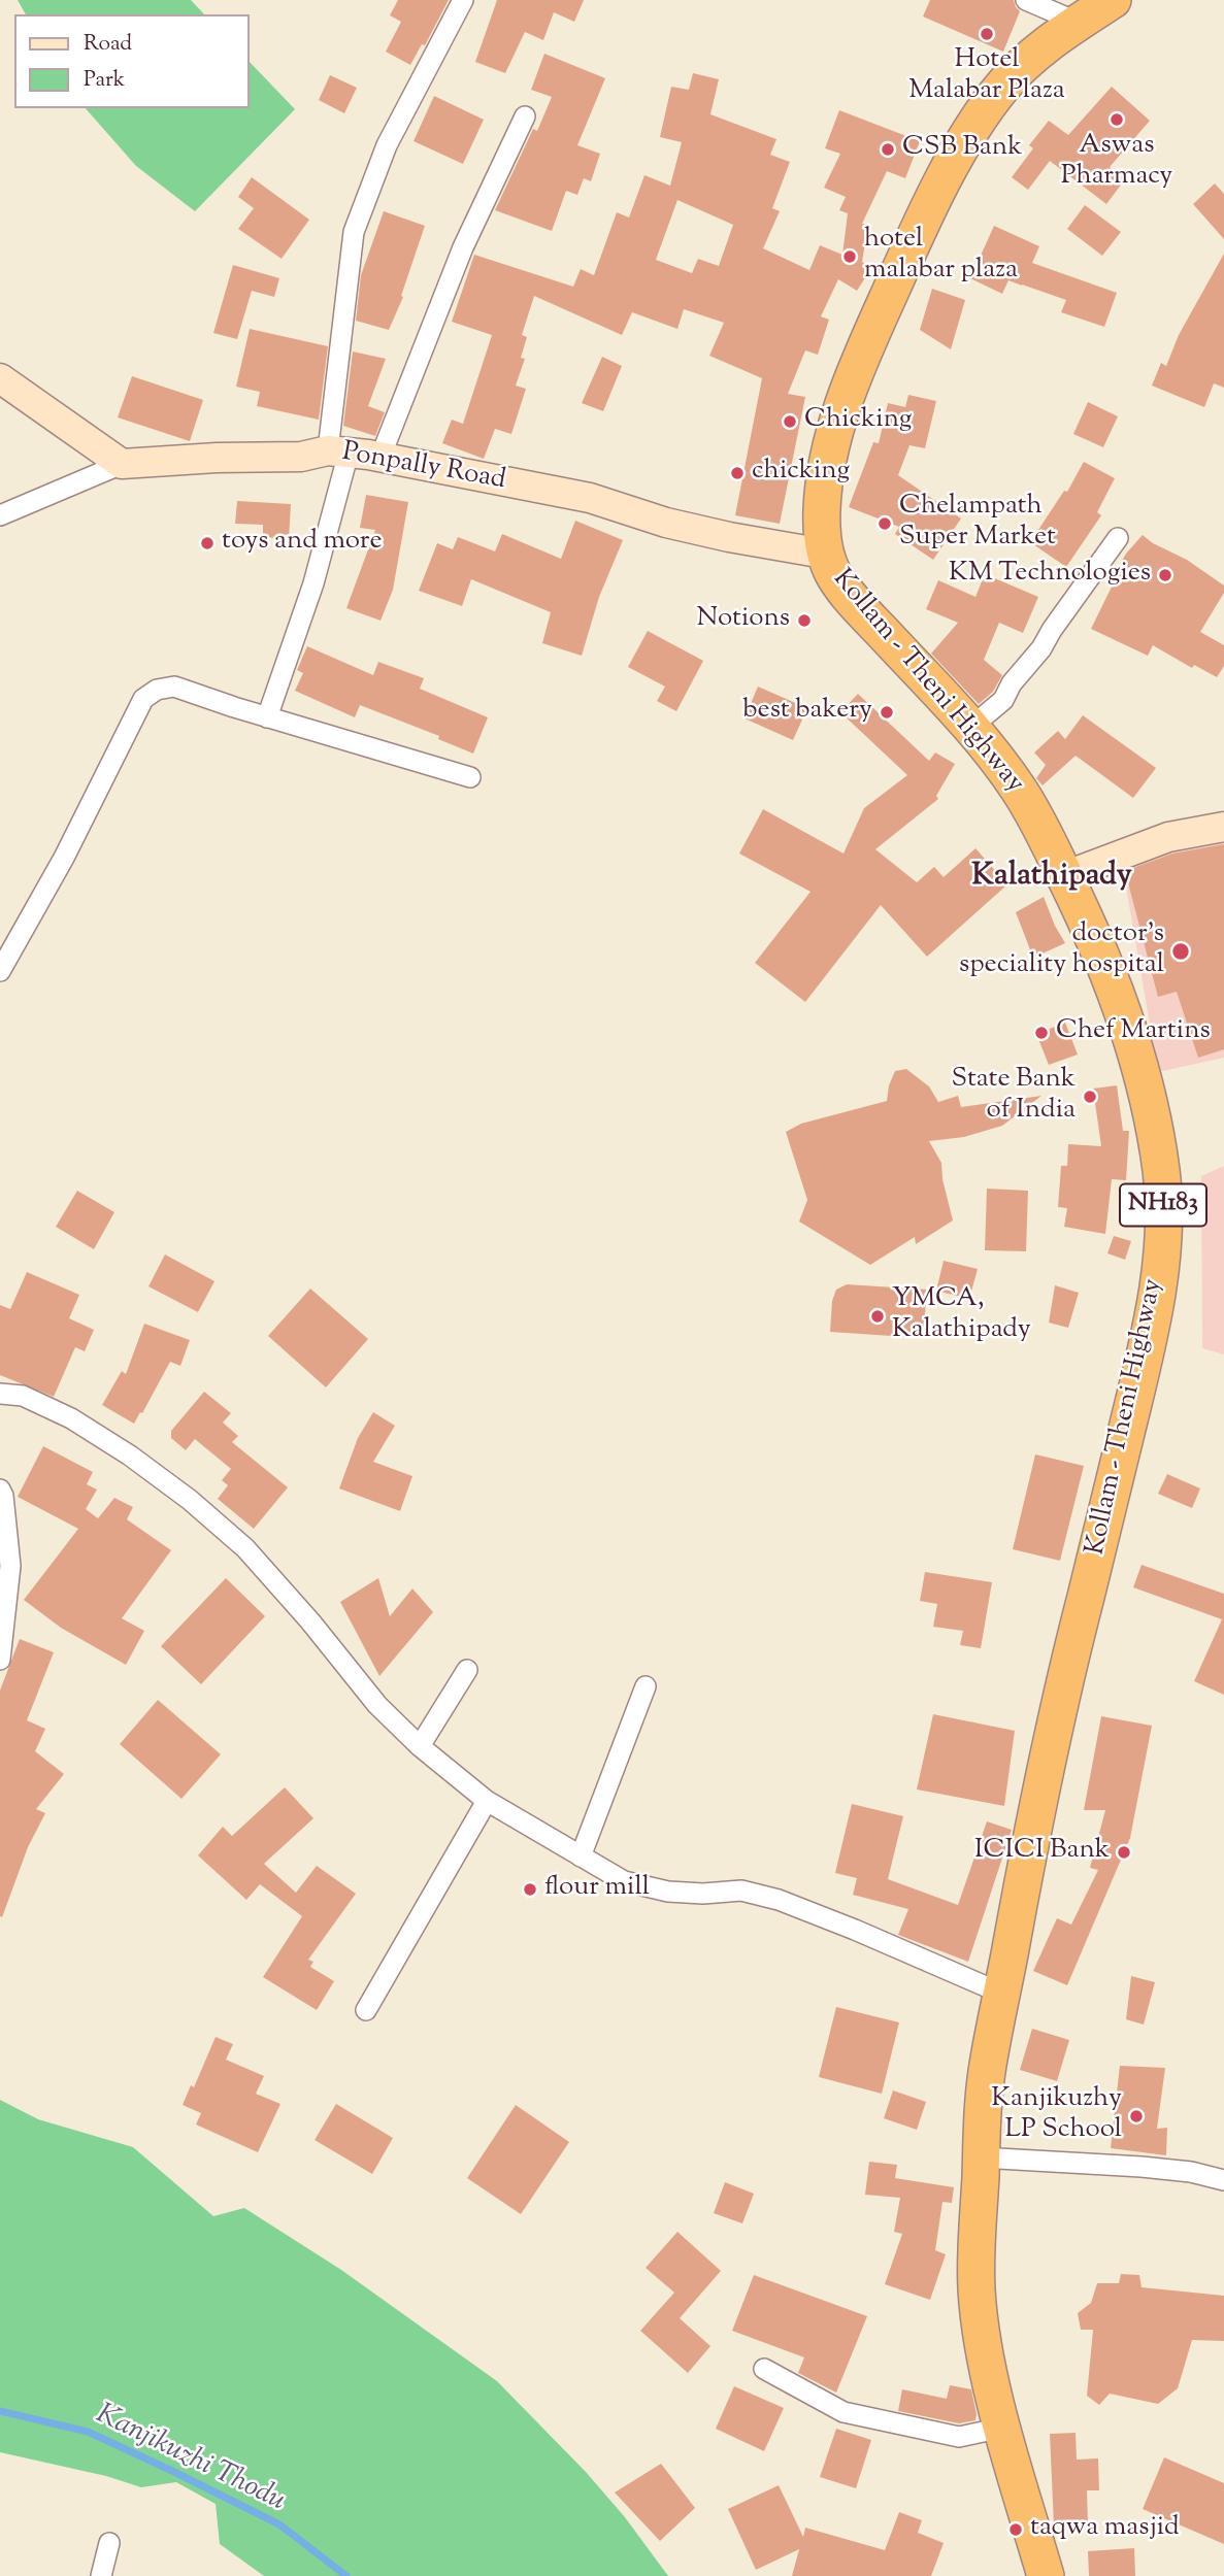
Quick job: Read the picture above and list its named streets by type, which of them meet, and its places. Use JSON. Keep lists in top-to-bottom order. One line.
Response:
{"streets":{"highway":["Kollam - Theni Highway","NH183"],"main road":["Ponpally Road"]},"crossings":[["Ponpally Road","Kollam - Theni Highway"]],"districts":["Kalathipady"],"water":["Kanjikuzhi Thodu"],"places":["Hotel Malabar Plaza","Aswas Pharmacy","CSB Bank","hotel malabar plaza","Chicking","chicking","Chelampath Super Market","toys and more","KM Technologies","Notions","best bakery","doctor's speciality hospital","Chef Martins","State Bank of India","YMCA, Kalathipady","ICICI Bank","flour mill","Kanjikuzhy LP School","taqwa masjid"],"legend":["Road","Park"]}
